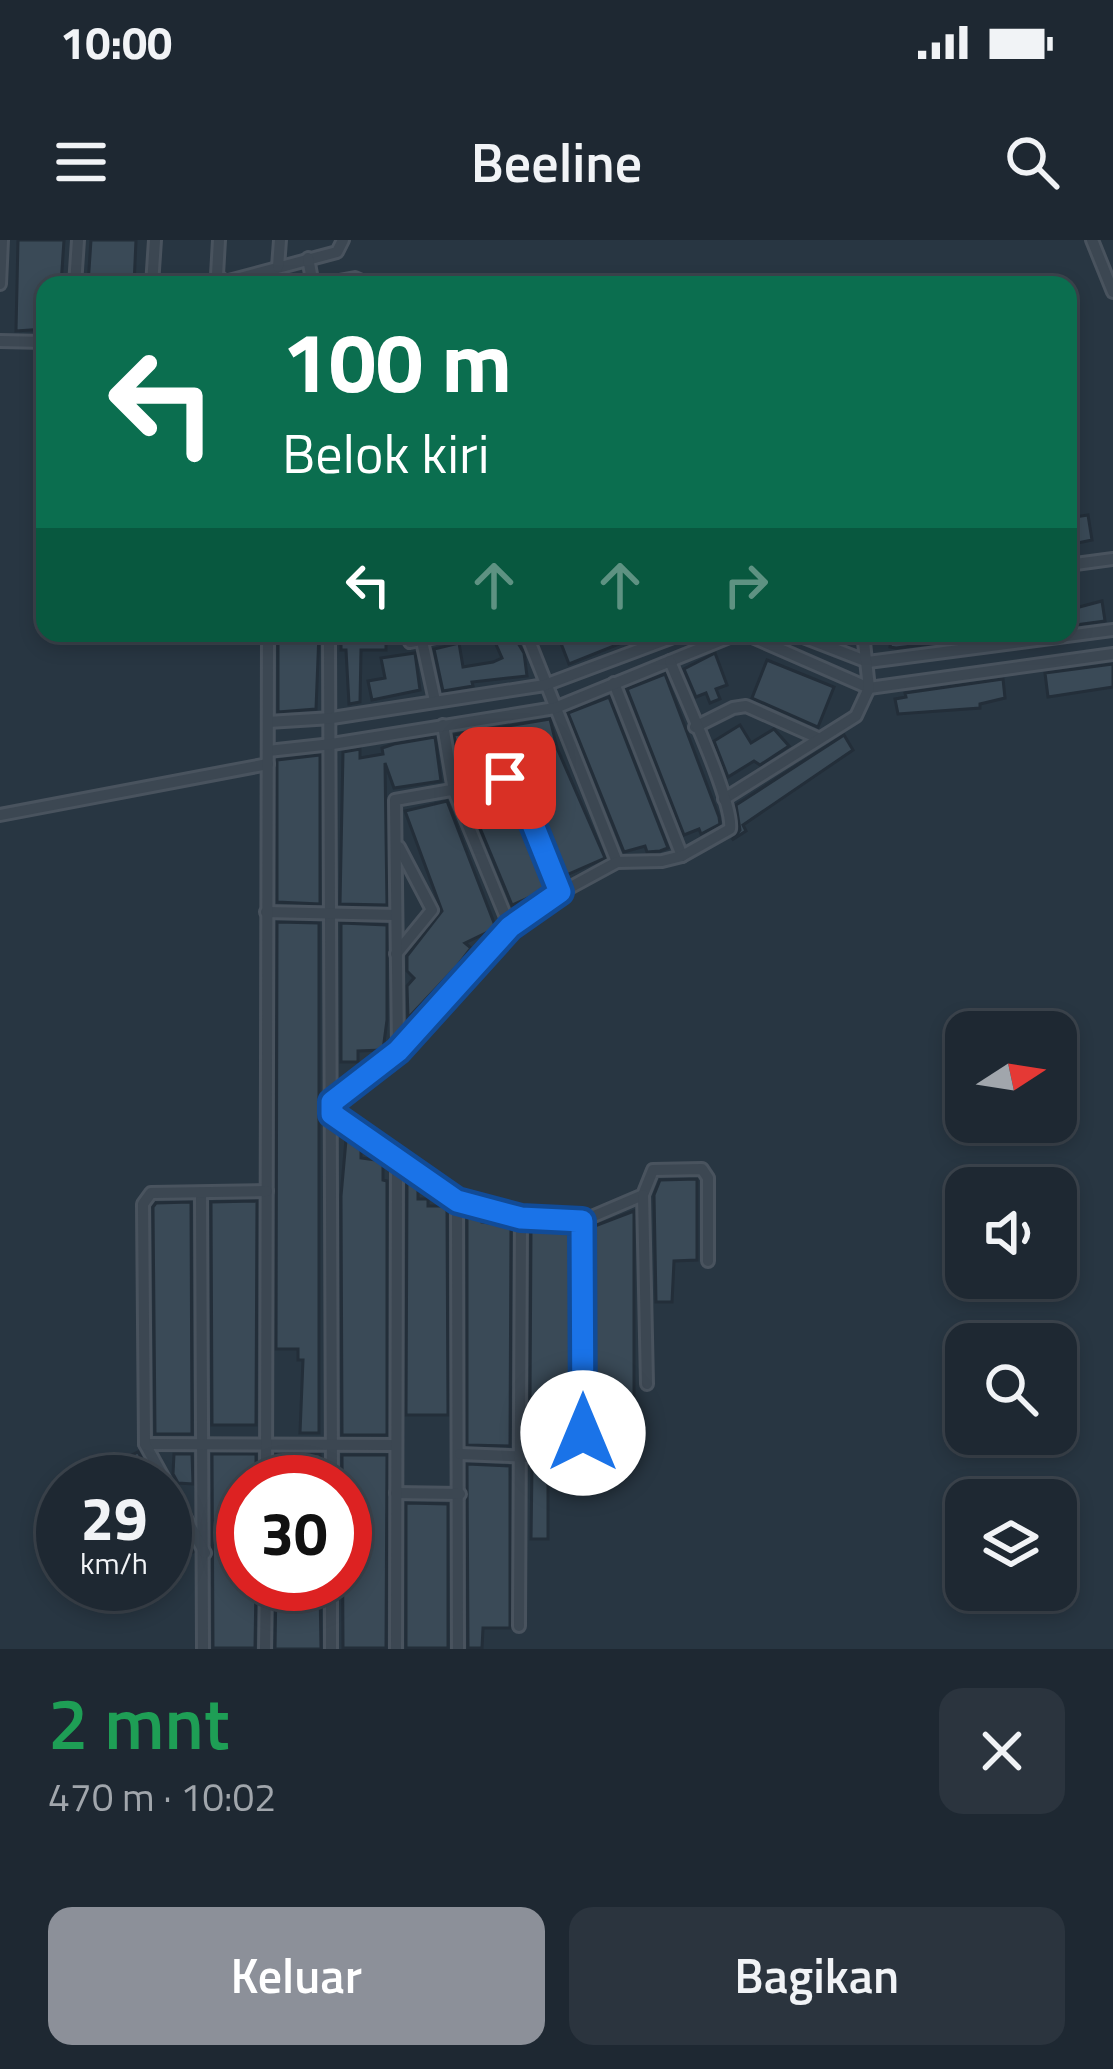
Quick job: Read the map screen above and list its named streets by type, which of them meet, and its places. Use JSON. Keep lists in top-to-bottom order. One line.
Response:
{"north":"right","page":{"status":"10:00","header":"Beeline","turn":["100 m","Belok kiri"],"speed":"29 km/h","limit":"30","heading":["2 mnt","470 m · 10:02"],"buttons":["Keluar","Bagikan"]}}
